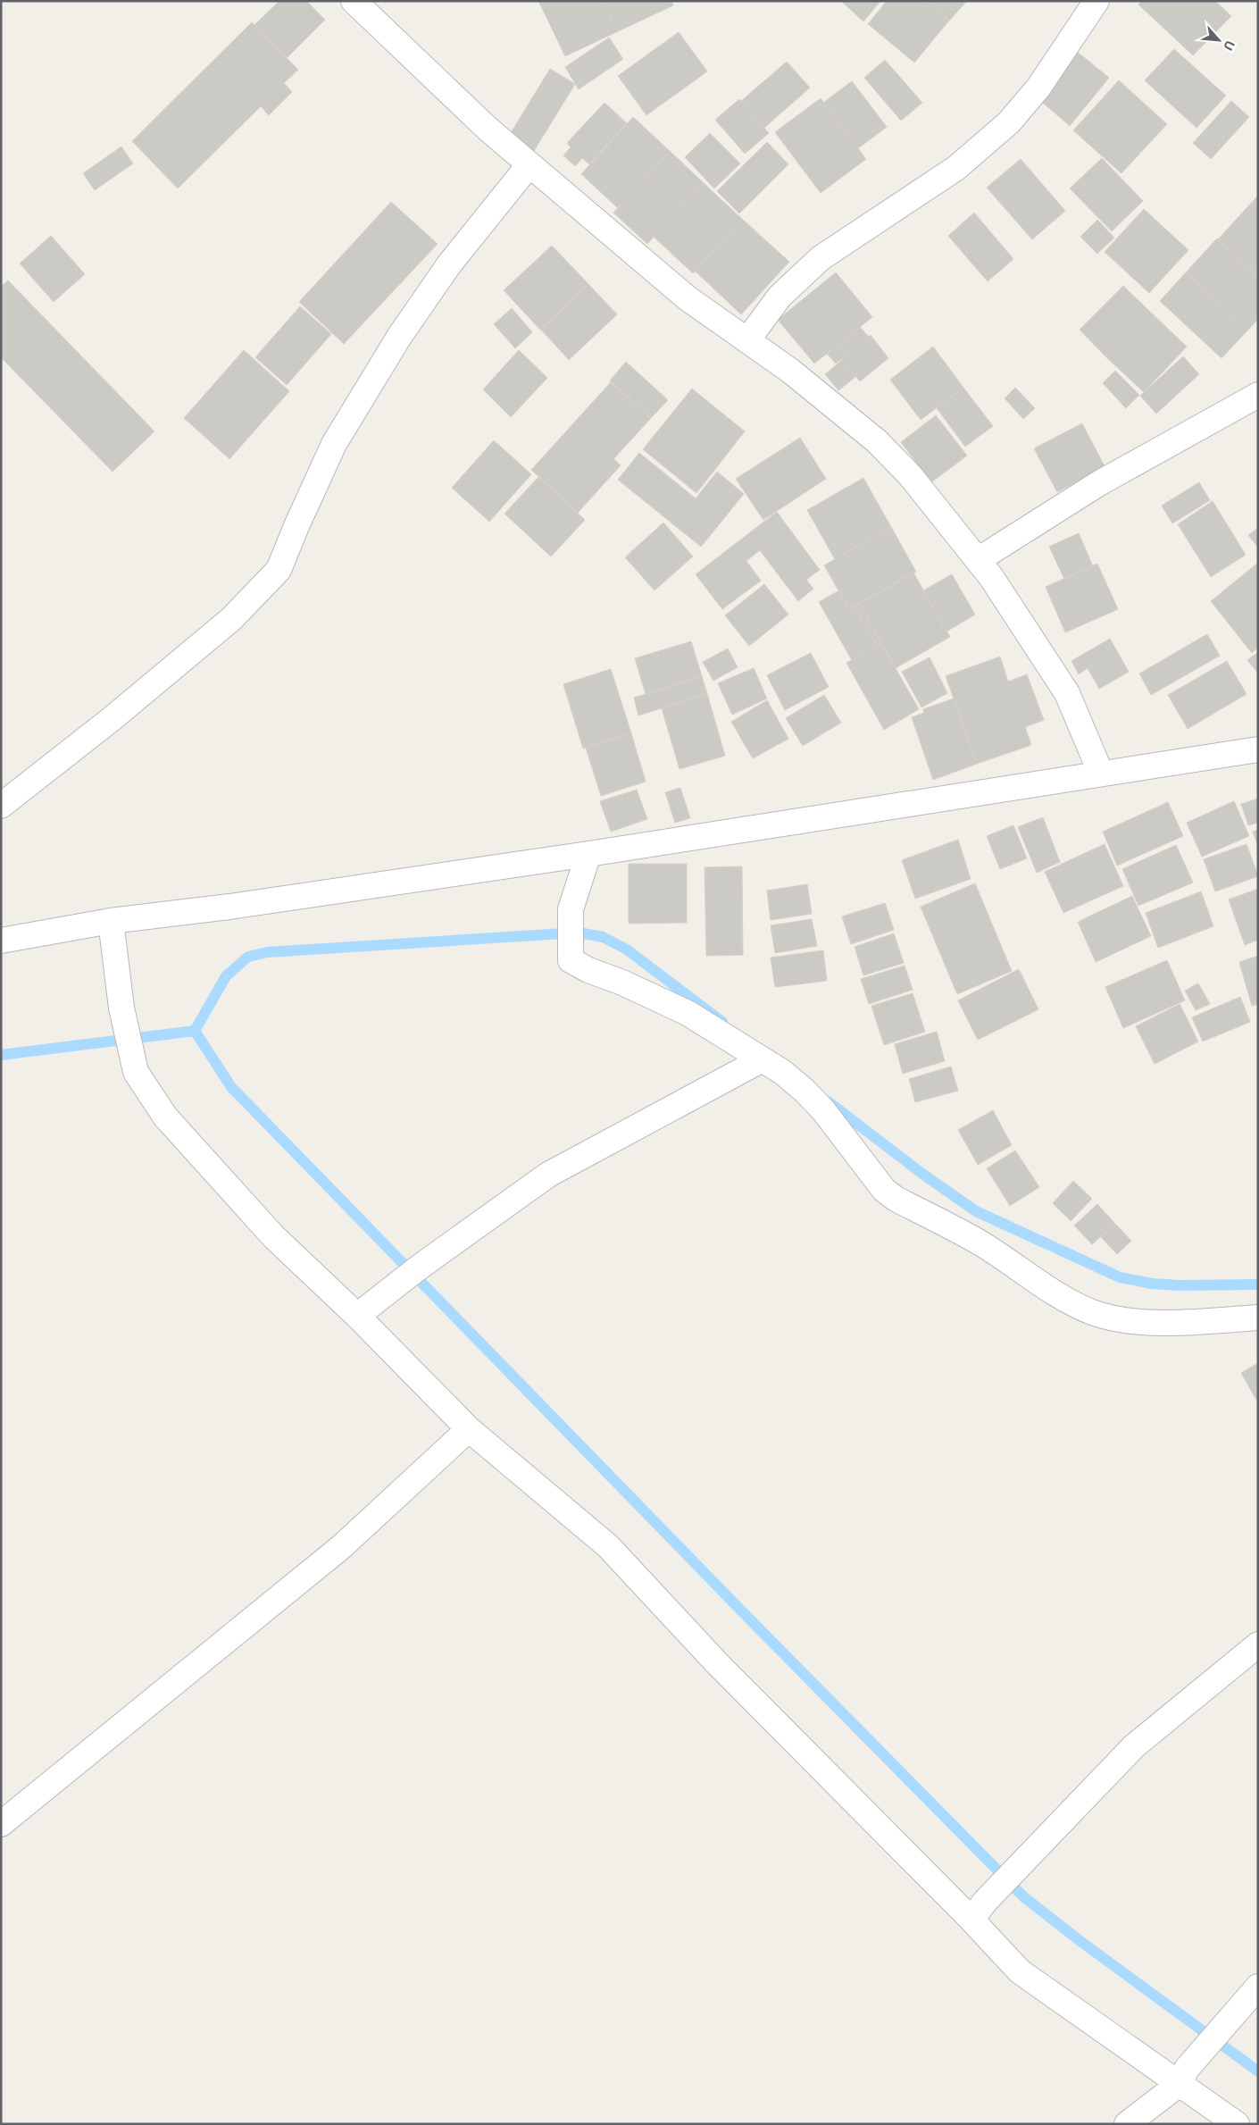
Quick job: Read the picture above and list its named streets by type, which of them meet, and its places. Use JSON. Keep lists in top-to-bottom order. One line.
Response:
{"north":"bottom right"}
